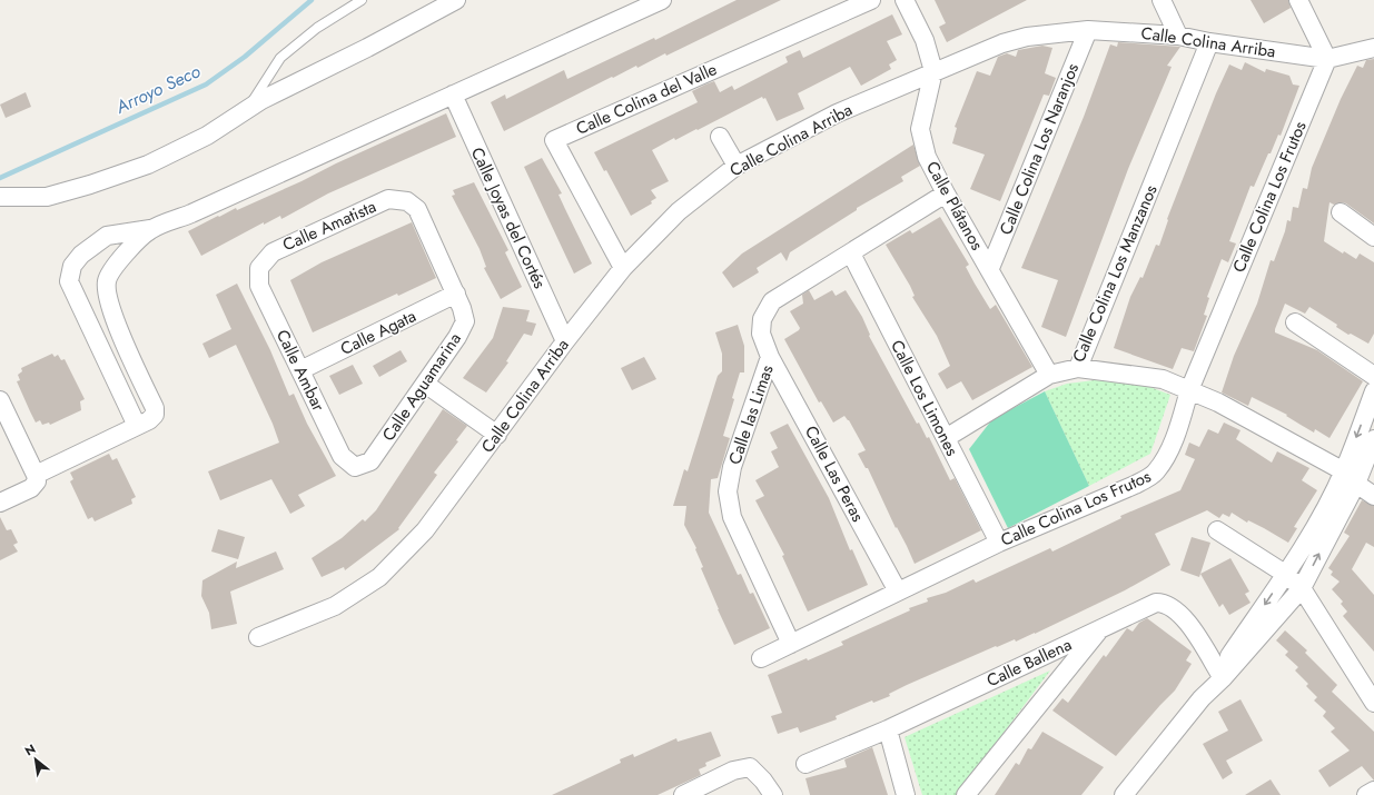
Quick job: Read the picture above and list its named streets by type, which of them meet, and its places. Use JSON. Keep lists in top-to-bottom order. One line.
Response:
{"streets":{"street":["Calle Colina Arriba","Calle Colina del Valle","Calle Colina Los Naranjos","Calle Colina Los Frutos","Calle Plátanos","Calle Joyas del Cortés","Calle Amatista","Calle Colina Los Manzanos","Calle Agata","Calle Ambar","Calle Aguamarina","Calle Los Limones","Calle las Limas","Calle Las Peras","Calle Ballena"]},"crossings":[["Calle Colina Arriba","Calle Colina del Valle"],["Calle Colina Arriba","Calle Colina Los Naranjos"],["Calle Colina Arriba","Calle Colina Los Frutos"],["Calle Colina Arriba","Calle Plátanos"],["Calle Colina Arriba","Calle Joyas del Cortés"],["Calle Colina Arriba","Calle Colina Los Manzanos"],["Calle Colina Los Naranjos","Calle Plátanos"],["Calle Colina Los Frutos","Calle Los Limones"],["Calle Colina Los Frutos","Calle las Limas"],["Calle Colina Los Frutos","Calle Las Peras"],["Calle Plátanos","Calle Colina Los Manzanos"],["Calle Plátanos","Calle las Limas"],["Calle Amatista","Calle Ambar"],["Calle Amatista","Calle Aguamarina"],["Calle Colina Los Manzanos","Calle Los Limones"],["Calle Agata","Calle Ambar"],["Calle Agata","Calle Aguamarina"],["Calle Ambar","Calle Aguamarina"],["Calle Los Limones","Calle las Limas"],["Calle las Limas","Calle Las Peras"]],"water":["Arroyo Seco"],"north":"top left"}
